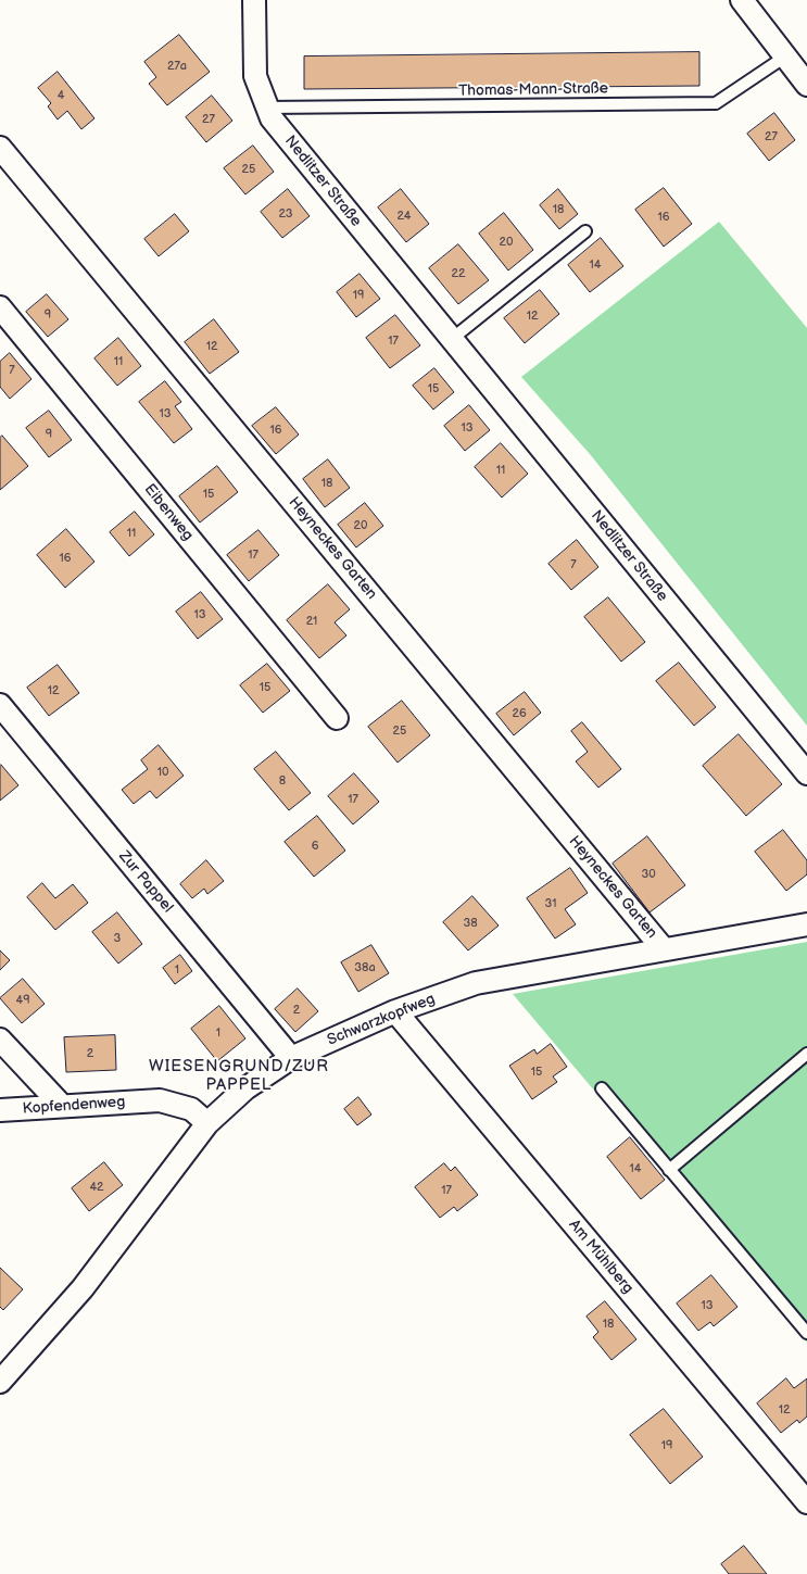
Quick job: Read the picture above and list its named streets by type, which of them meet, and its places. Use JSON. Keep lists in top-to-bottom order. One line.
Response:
{"streets":{"street":["Nedlitzer Straße","Eibenweg","Heyneckes Garten","Zur Pappel","Schwarzkopfweg","Kopfendenweg","Am Mühlberg"],"lane":["Thomas-Mann-Straße"]},"crossings":[["Thomas-Mann-Straße","Nedlitzer Straße"],["Heyneckes Garten","Schwarzkopfweg"],["Zur Pappel","Schwarzkopfweg"],["Schwarzkopfweg","Kopfendenweg"],["Schwarzkopfweg","Am Mühlberg"]],"districts":["WIESENGRUND/ZUR PAPPEL"],"house_numbers":["27a","4","27","27","25","18","23","24","16","20","14","22","19","9","12","17","12","11","7","15","13","13","16","9","11","18","15","20","11","17","16","7","13","21","15","12","26","25","10","8","17","6","30","31","38","3","38a","1","49","2","1","2","15","14","42","17","13","18","12","19"]}
